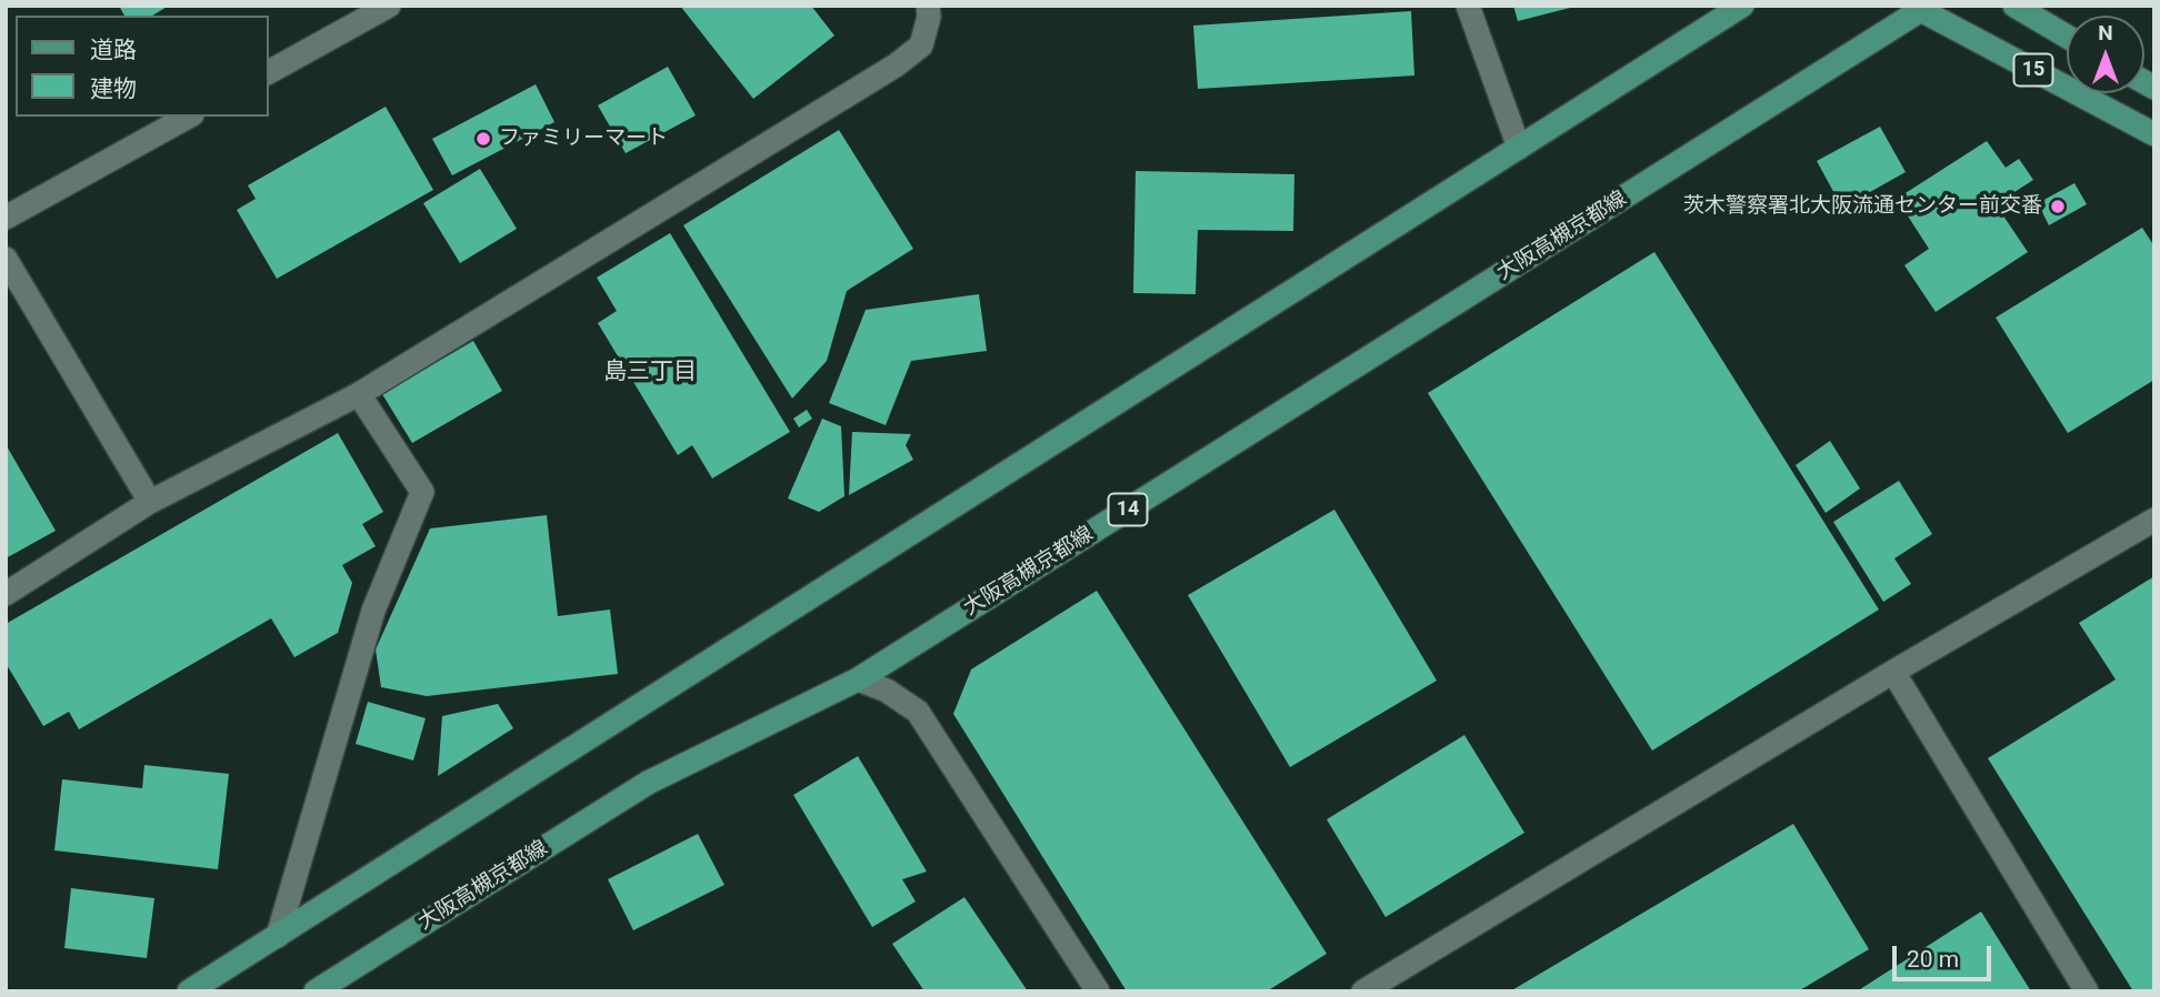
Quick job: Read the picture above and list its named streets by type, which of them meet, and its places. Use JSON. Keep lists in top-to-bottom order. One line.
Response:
{"streets":{"main road":["15","大阪高槻京都線","14"]},"crossings":[["15","大阪高槻京都線"]],"districts":["島三丁目"],"places":["ファミリーマート","茨木警察署北大阪流通センター前交番"],"legend":["道路","建物"],"scale_bar":"20 m","north":"top"}
